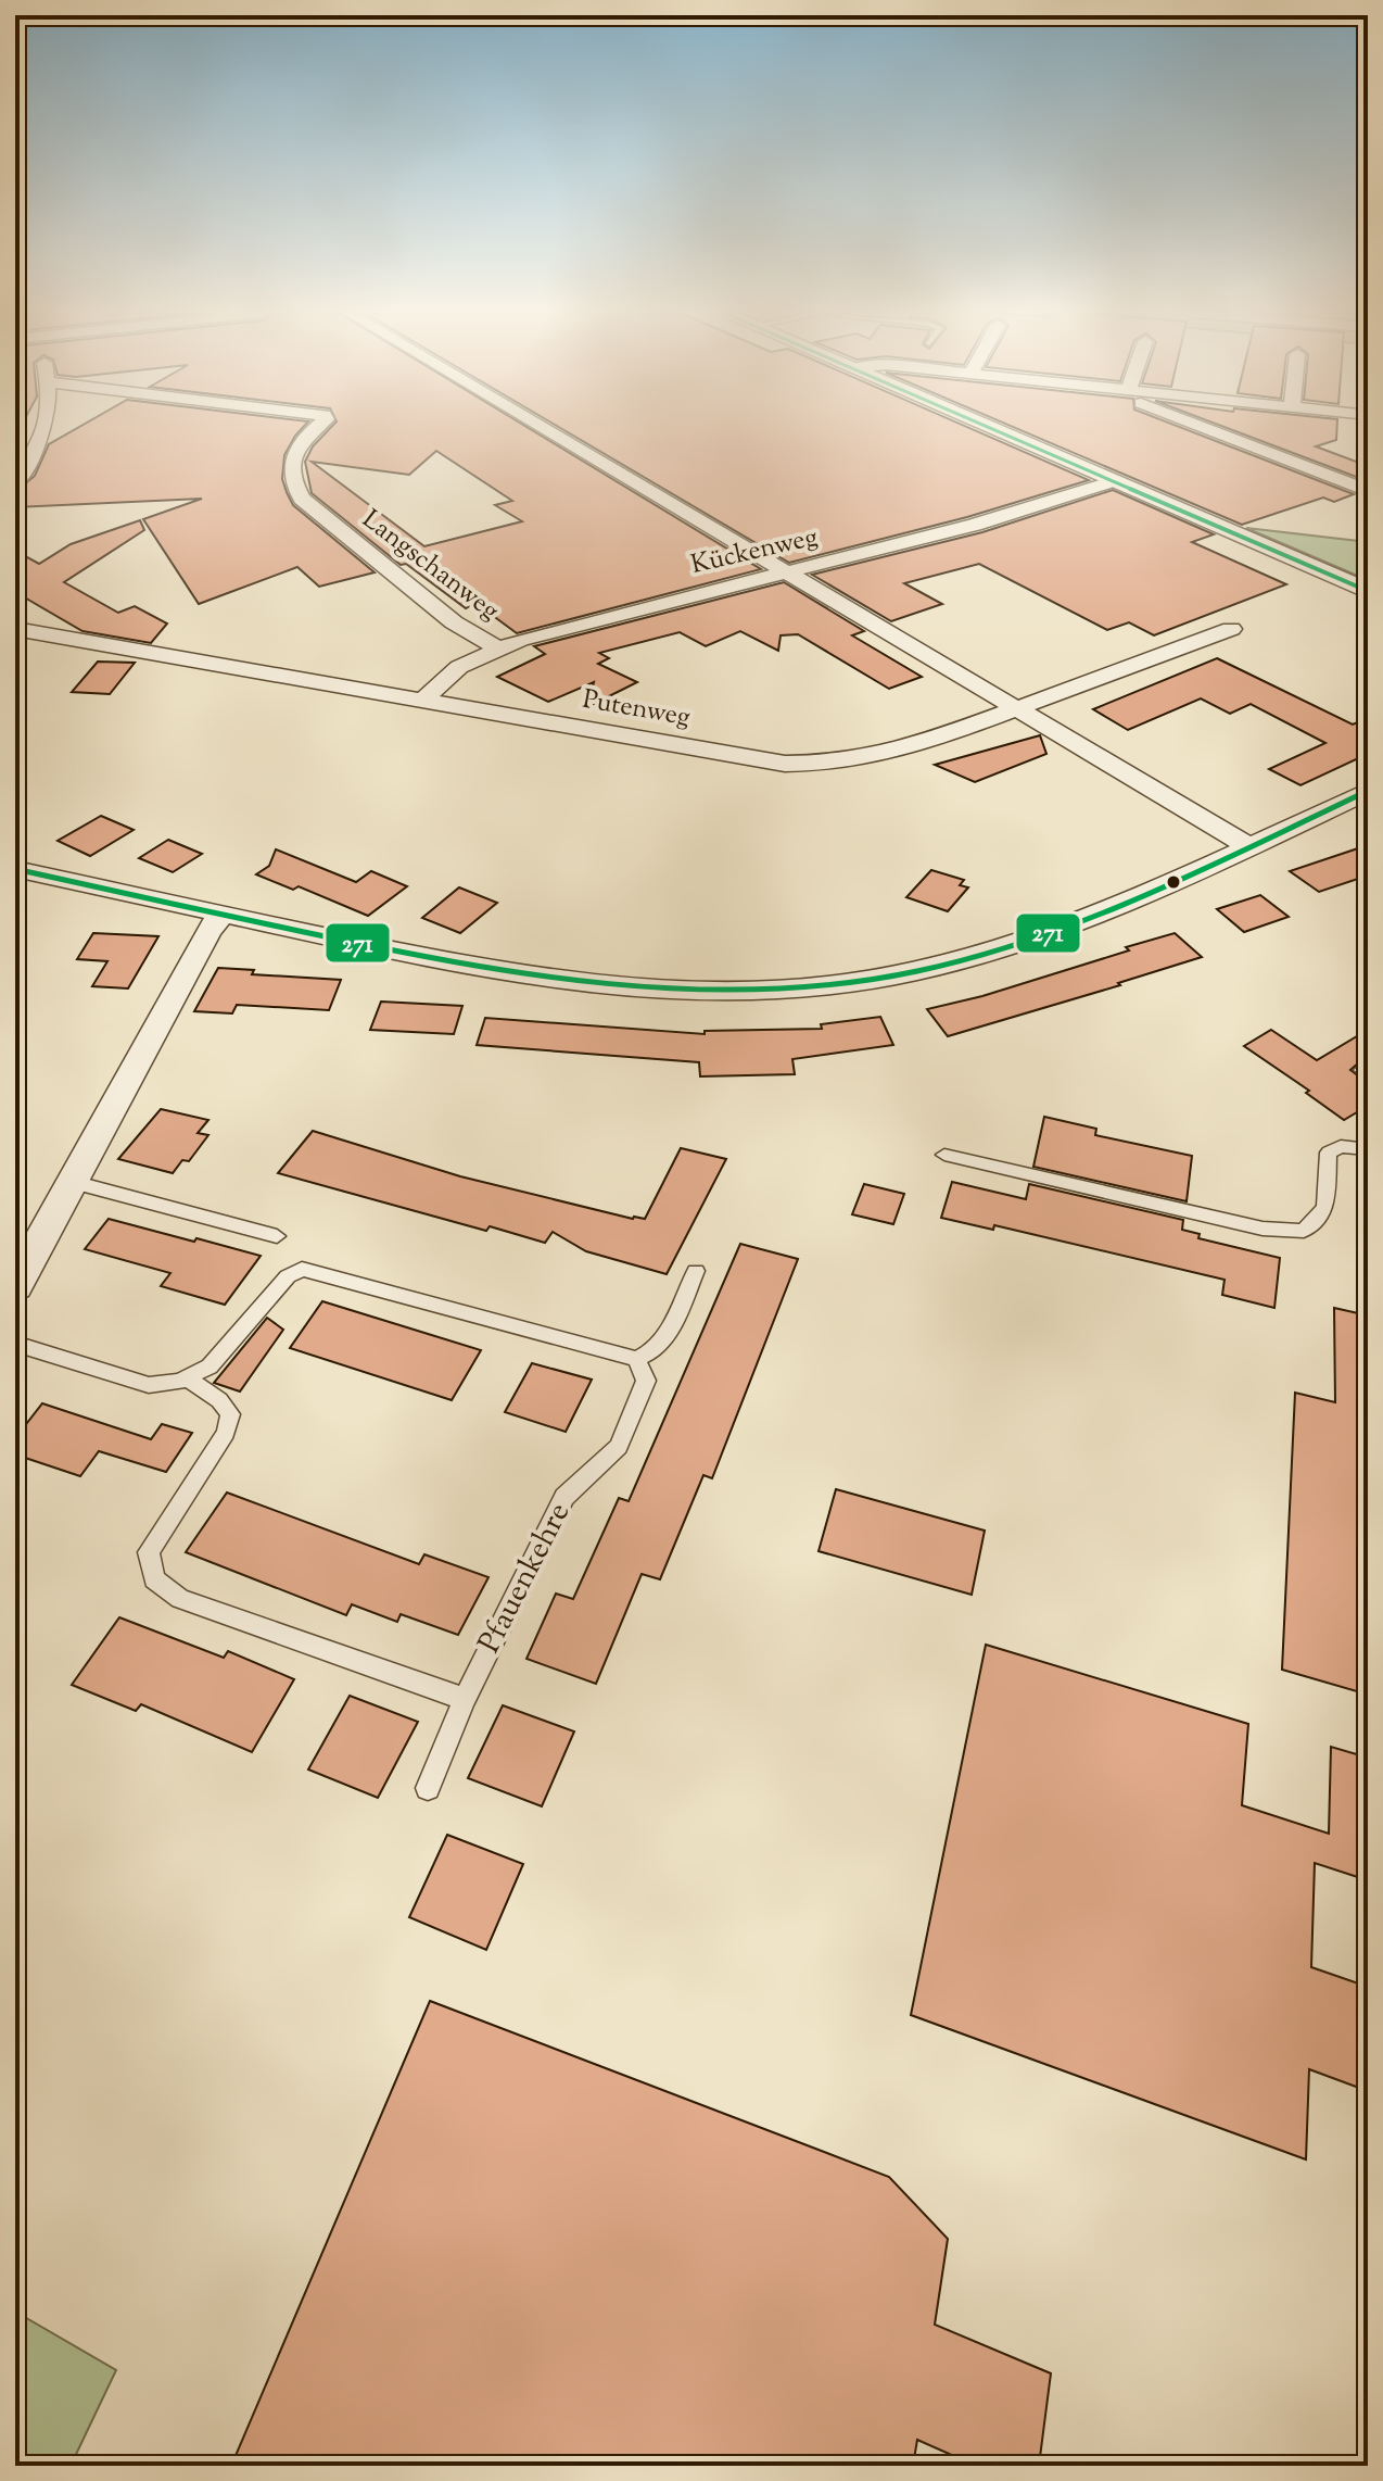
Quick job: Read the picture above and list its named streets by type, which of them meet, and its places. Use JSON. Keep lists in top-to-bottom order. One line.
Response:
{"streets":{"street":["Kückenweg","Langschanweg","Putenweg"],"lane":["Pfauenkehre"]},"crossings":[["Kückenweg","Langschanweg"],["Kückenweg","Putenweg"]],"lines":["transit line 271"]}
